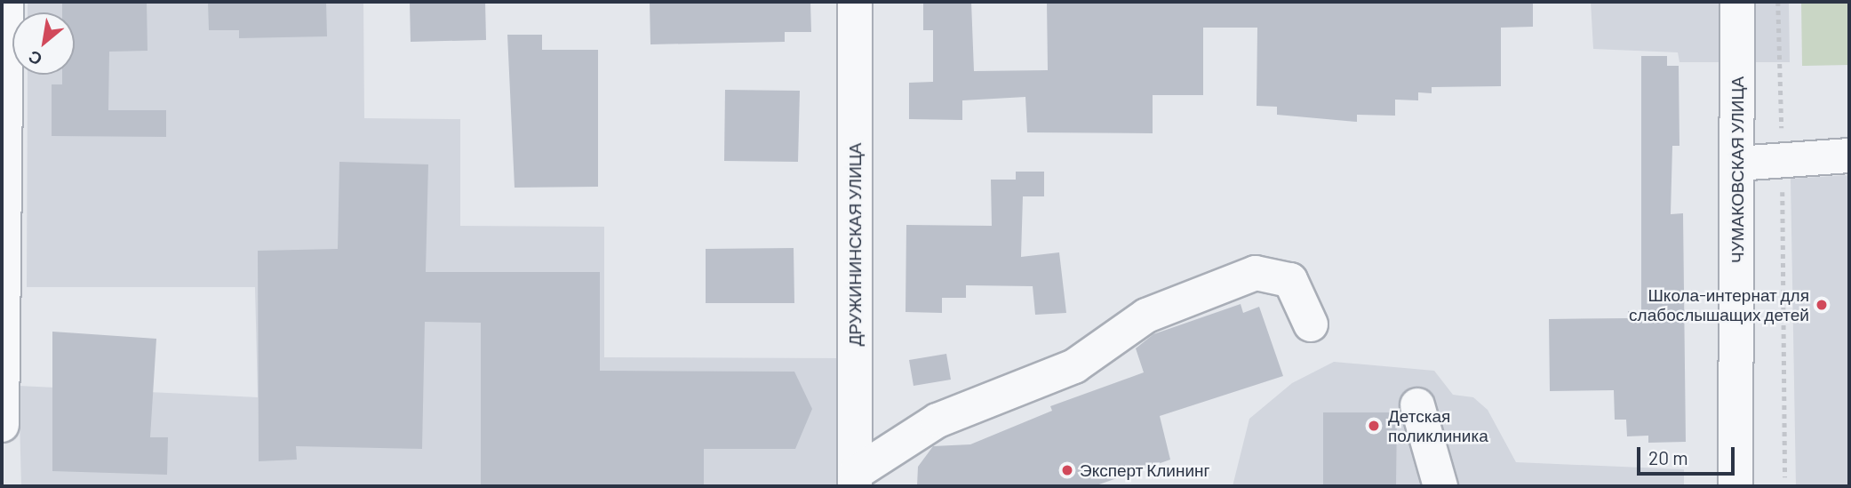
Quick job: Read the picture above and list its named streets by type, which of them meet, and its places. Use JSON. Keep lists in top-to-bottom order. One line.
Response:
{"streets":{"street":["ЧУМАКОВСКАЯ УЛИЦА","ДРУЖИНИНСКАЯ УЛИЦА"]},"places":["Школа-интернат для слабослышащих детей","Детская поликлиника","Эксперт Клининг"],"scale_bar":"20 m","north":"bottom left"}
